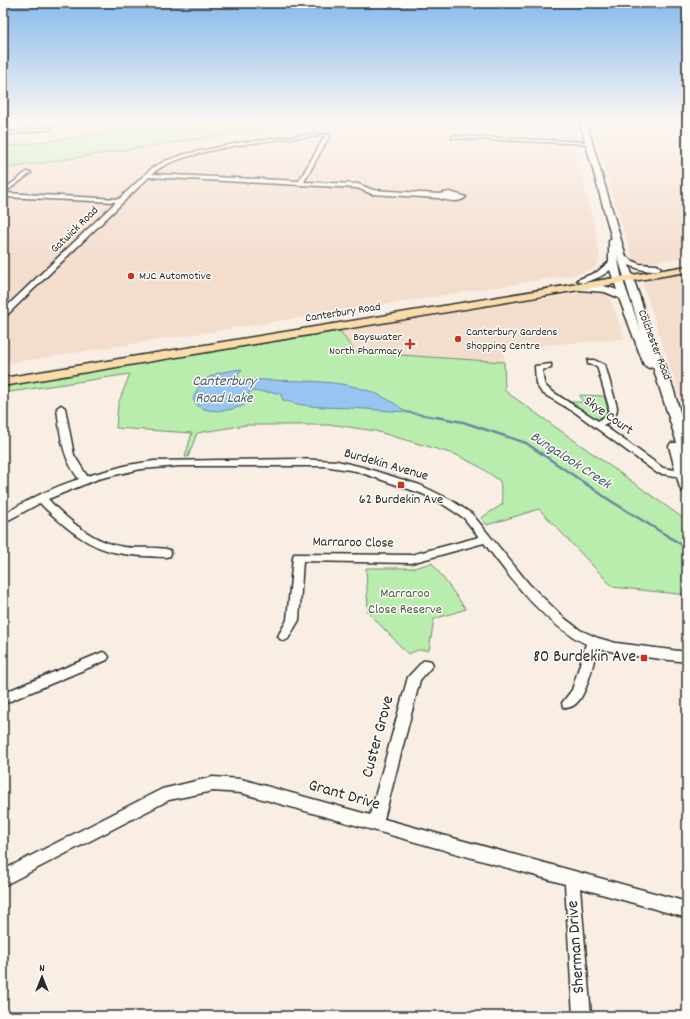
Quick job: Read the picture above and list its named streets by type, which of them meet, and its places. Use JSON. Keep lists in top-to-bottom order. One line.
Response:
{"streets":{"main road":["Canterbury Road","Colchester Road"],"street":["Gatwick Road","Skye Court","Burdekin Avenue","Marraroo Close","Custer Grove","Grant Drive","Sherman Drive"]},"crossings":[["Canterbury Road","Colchester Road"],["Colchester Road","Skye Court"],["Burdekin Avenue","Marraroo Close"],["Custer Grove","Grant Drive"],["Grant Drive","Sherman Drive"]],"water":["Canterbury Road Lake","Bungalook Creek"],"parks":["Marraroo Close Reserve"],"places":{"other":["MJC Automotive","Canterbury Gardens Shopping Centre"],"health":["Bayswater North Pharmacy"],"transit":["62 Burdekin Ave","80 Burdekin Ave"]},"north":"top"}
